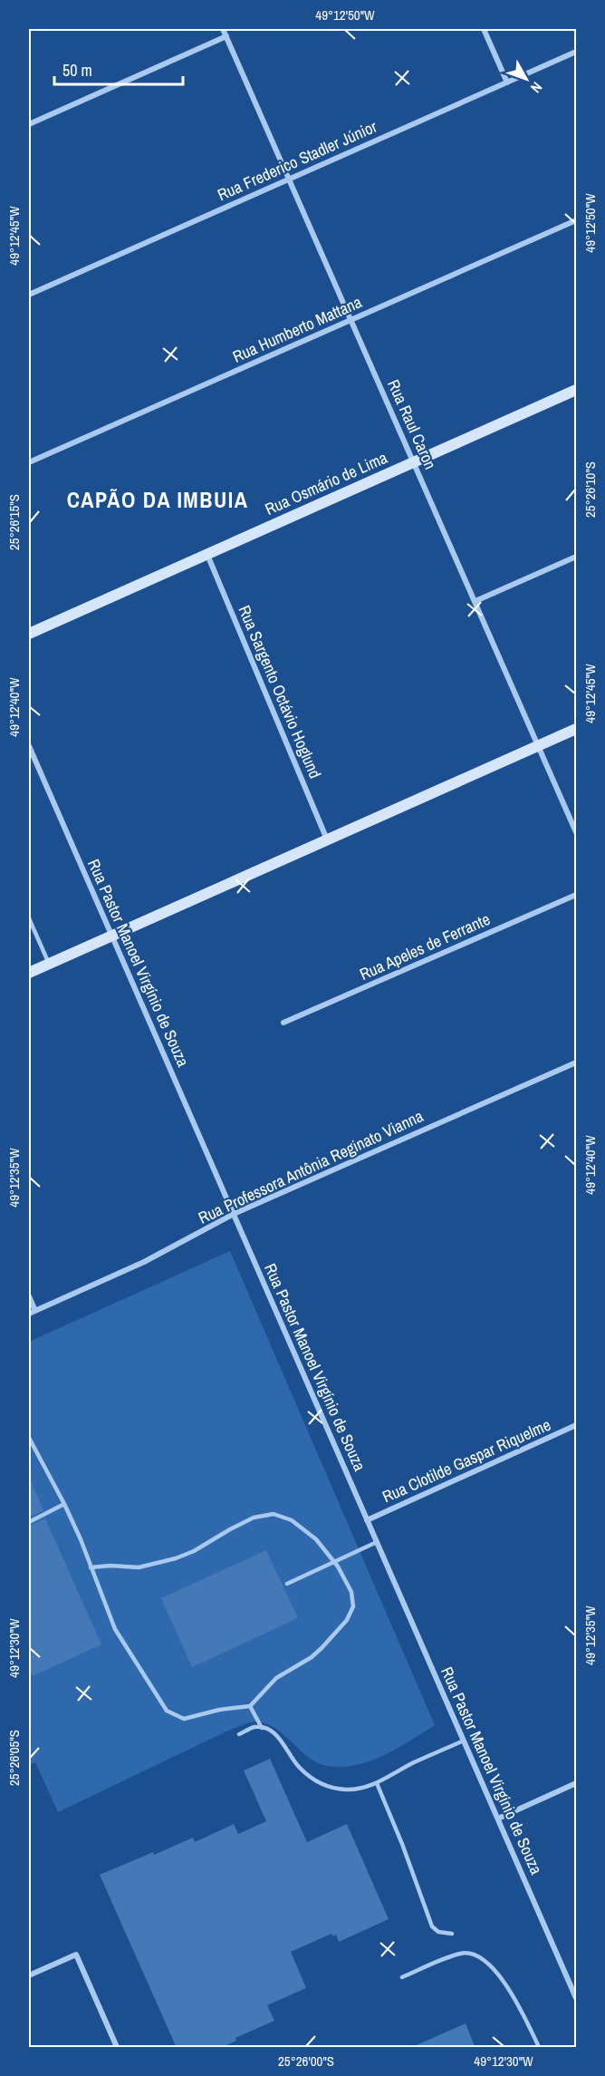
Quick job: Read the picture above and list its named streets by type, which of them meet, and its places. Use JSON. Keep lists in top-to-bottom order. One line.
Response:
{"streets":{"street":["Rua Frederico Stadler Júnior","Rua Humberto Mattana","Rua Raul Caron","Rua Osmário de Lima","Rua Sargento Octávio Hoglund","Rua Apeles de Ferrante","Rua Pastor Manoel Virgínio de Souza","Rua Professora Antônia Reginato Vianna","Rua Clotilde Gaspar Riquelme"]},"crossings":[["Rua Frederico Stadler Júnior","Rua Raul Caron"],["Rua Humberto Mattana","Rua Raul Caron"],["Rua Raul Caron","Rua Osmário de Lima"],["Rua Osmário de Lima","Rua Sargento Octávio Hoglund"],["Rua Pastor Manoel Virgínio de Souza","Rua Professora Antônia Reginato Vianna"],["Rua Pastor Manoel Virgínio de Souza","Rua Clotilde Gaspar Riquelme"]],"districts":["CAPÃO DA IMBUIA"],"scale_bar":"50 m","north":"bottom right","coordinates":["49°12'50\"W","49°12'45\"W","25°26'10\"S","25°26'15\"S","49°12'40\"W","49°12'35\"W","49°12'30\"W","25°26'05\"S","25°26'00\"S"]}
